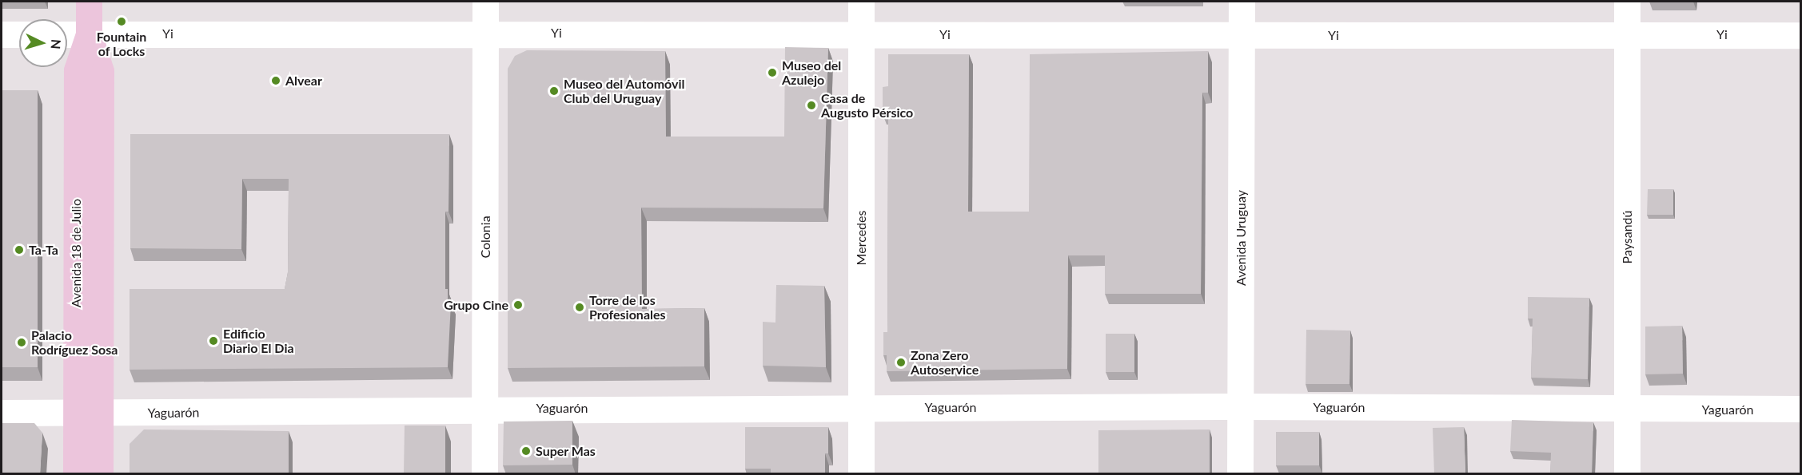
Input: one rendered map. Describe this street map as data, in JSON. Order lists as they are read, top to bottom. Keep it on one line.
{"streets":{"main road":["Avenida 18 de Julio"],"street":["Yi","Colonia","Paysandú","Mercedes","Avenida Uruguay","Yaguarón"]},"crossings":[["Yi","Colonia"],["Yi","Paysandú"],["Yi","Mercedes"],["Yi","Avenida Uruguay"],["Yi","Avenida 18 de Julio"],["Colonia","Yaguarón"],["Paysandú","Yaguarón"],["Mercedes","Yaguarón"],["Avenida Uruguay","Yaguarón"],["Avenida 18 de Julio","Yaguarón"]],"places":["Fountain of Locks","Museo del Azulejo","Alvear","Museo del Automóvil Club del Uruguay","Casa de Augusto Pérsico","Ta-Ta","Grupo Cine","Torre de los Profesionales","Edificio Diario El Dia","Palacio Rodríguez Sosa","Zona Zero Autoservice","Super Mas"],"north":"right"}
